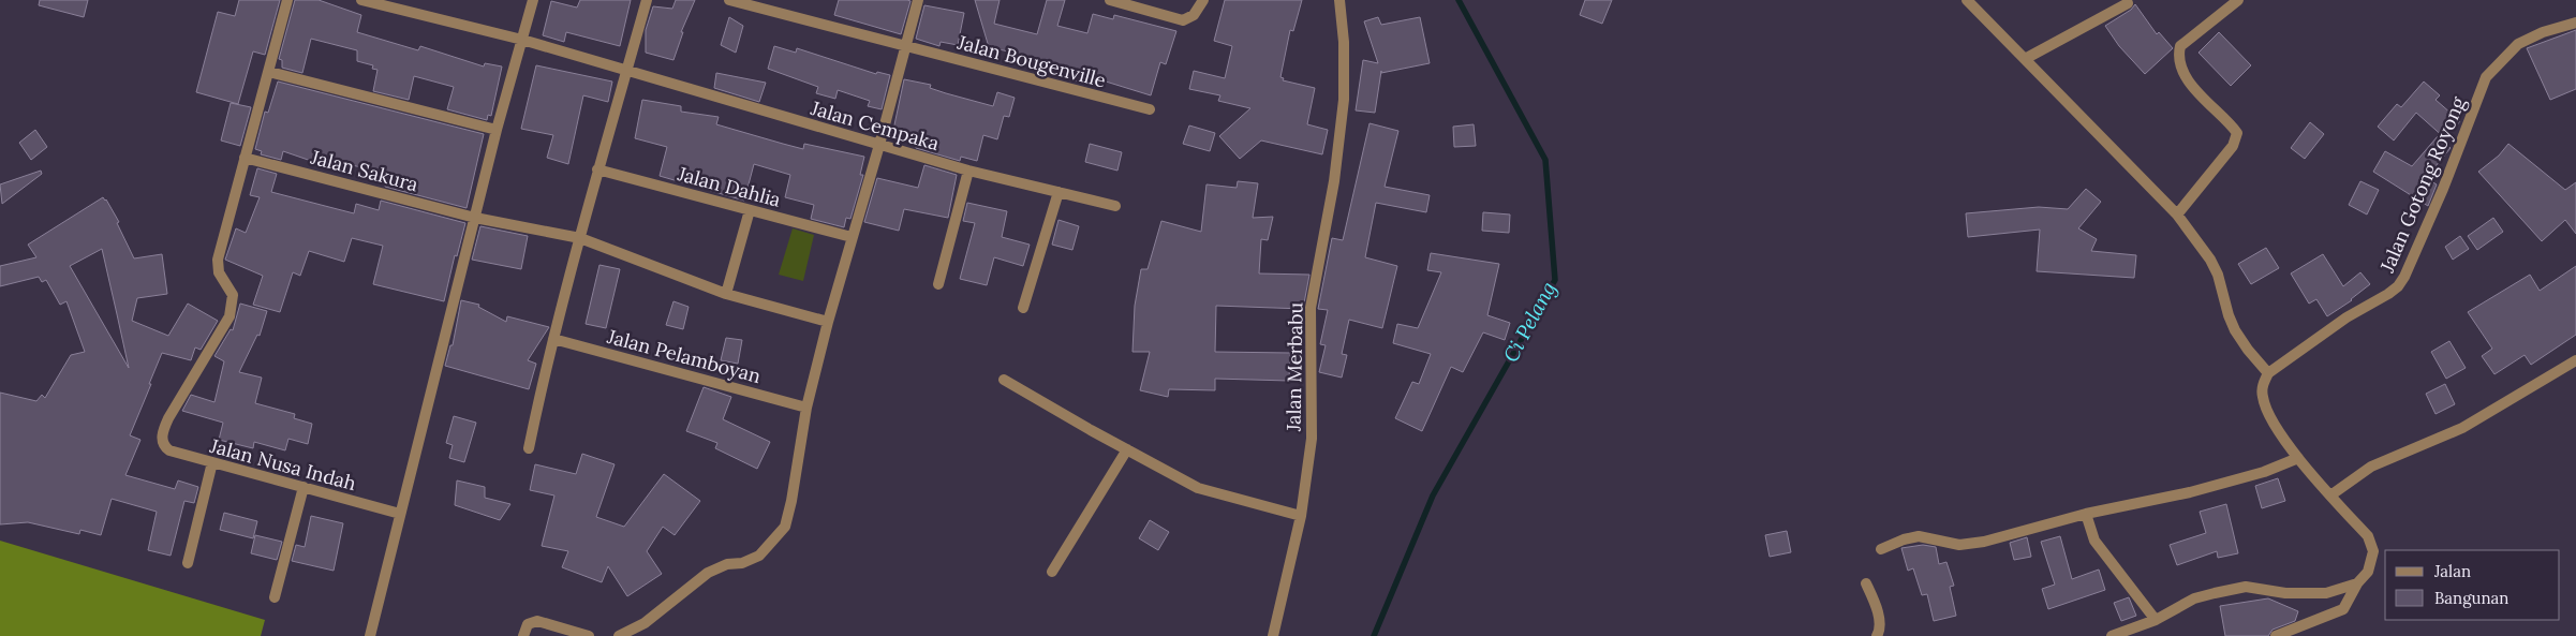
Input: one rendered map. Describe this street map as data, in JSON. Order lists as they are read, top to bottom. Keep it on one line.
{"streets":{"street":["Jalan Bougenville","Jalan Cempaka","Jalan Sakura","Jalan Gotong Royong","Jalan Dahlia","Jalan Pelamboyan","Jalan Merbabu","Jalan Nusa Indah"]},"crossings":[["Jalan Sakura","Jalan Nusa Indah"]],"water":["Ci Pelang"],"legend":["Jalan","Bangunan"]}
